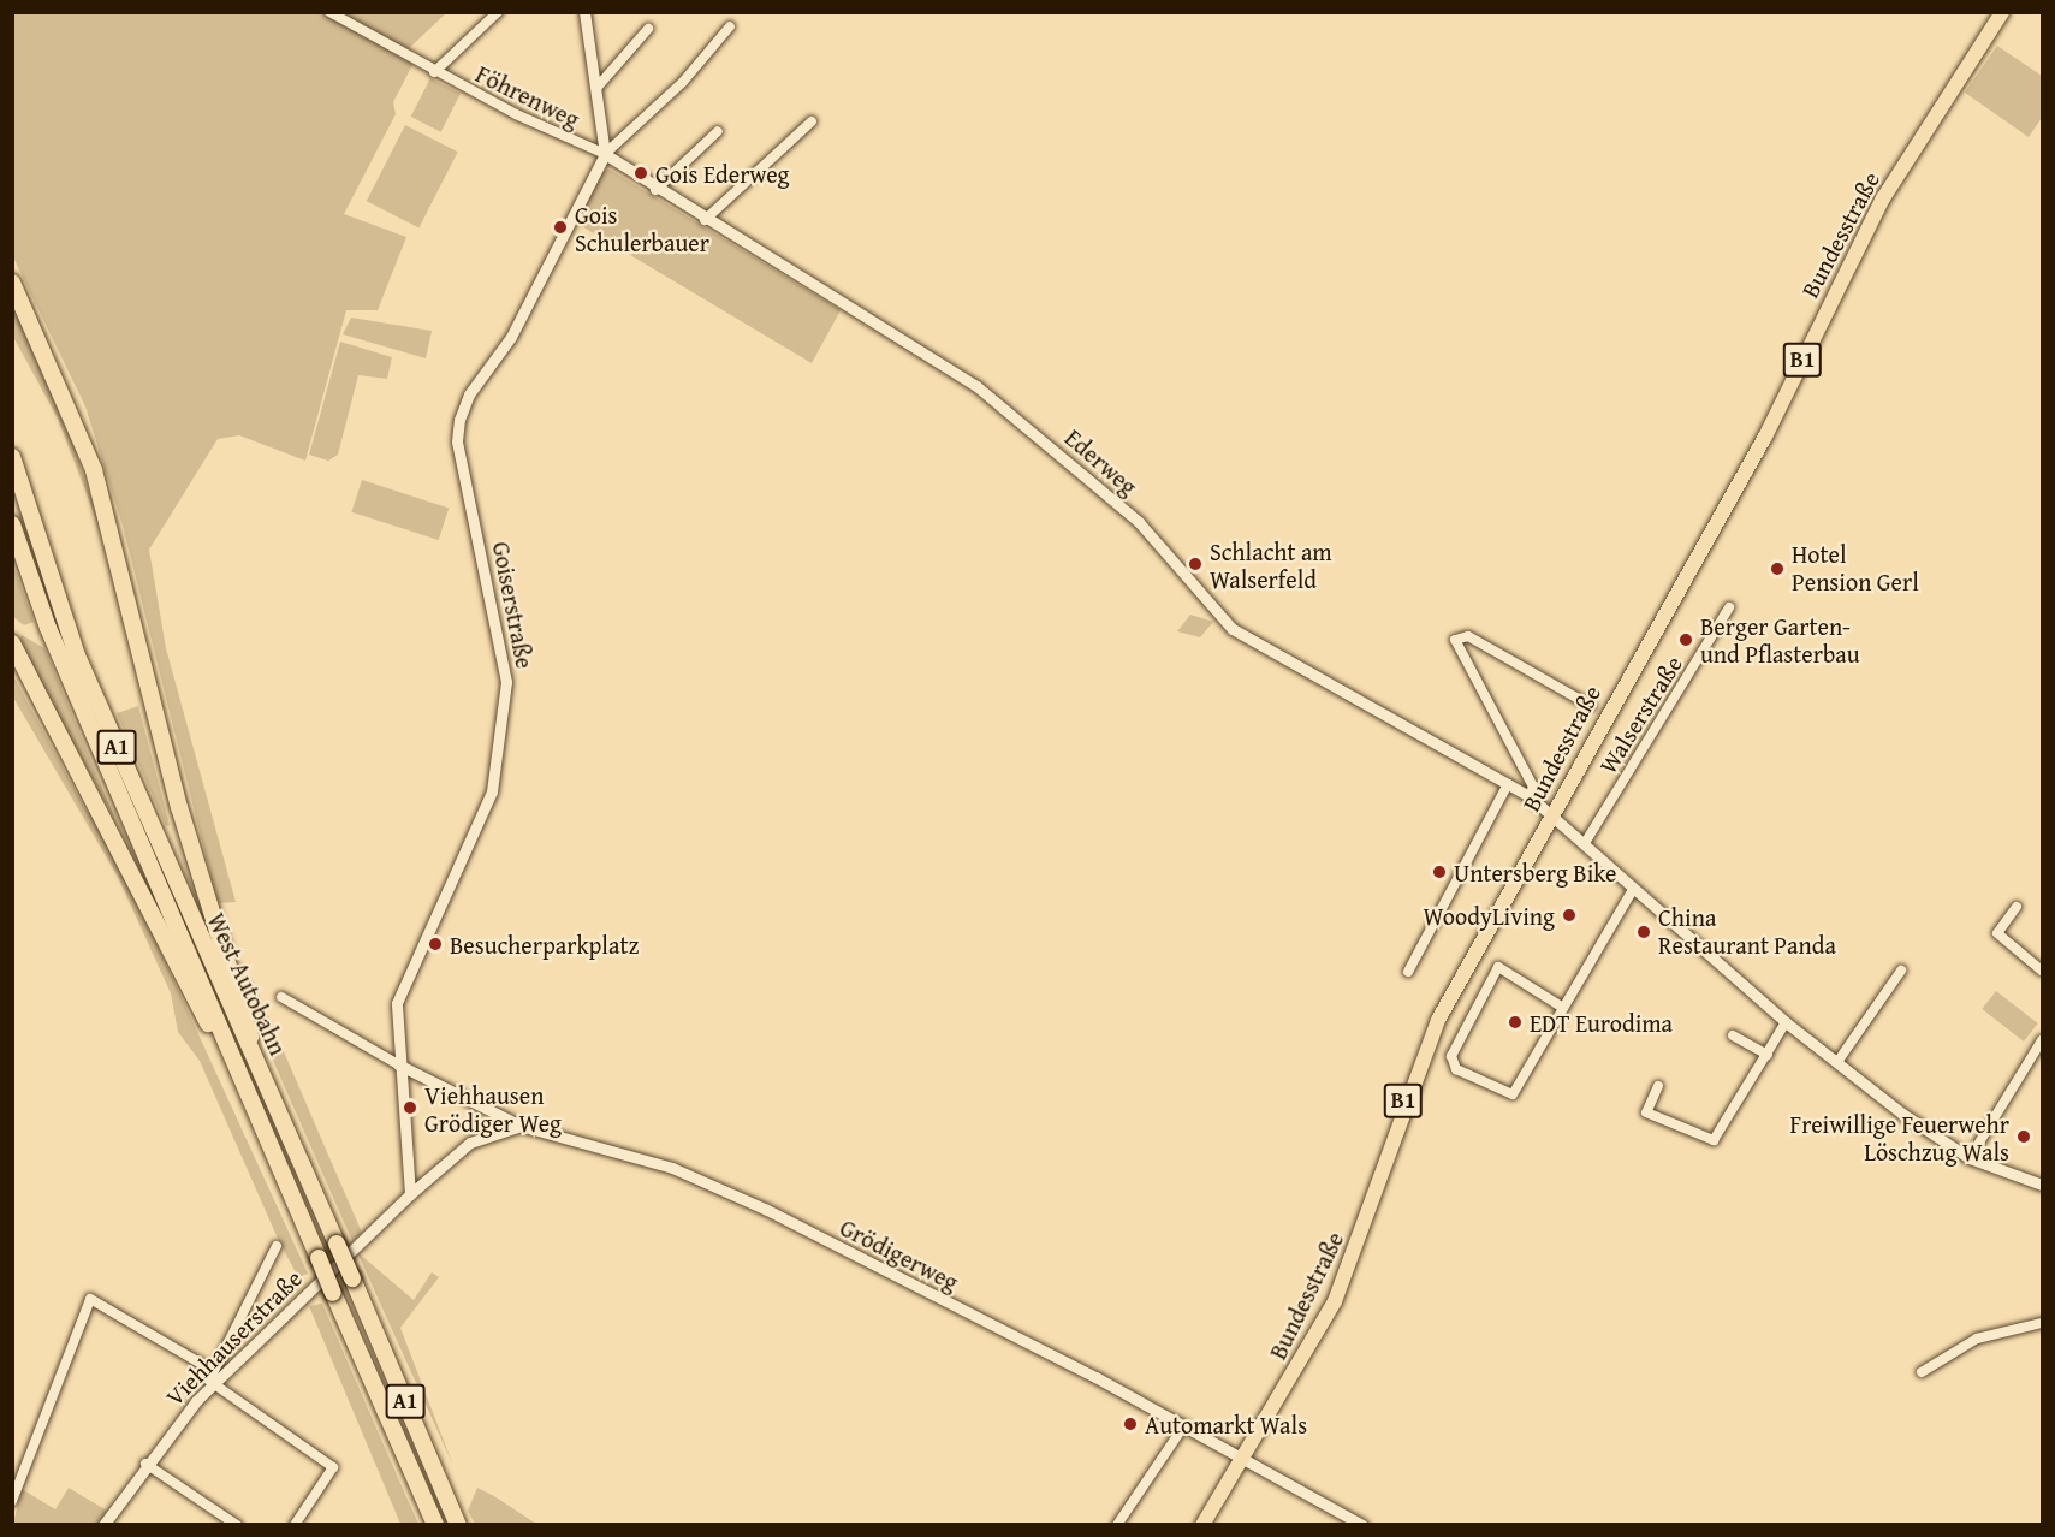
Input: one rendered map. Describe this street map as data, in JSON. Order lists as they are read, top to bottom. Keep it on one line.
{"streets":{"highway":["A1","West Autobahn"],"main road":["Bundesstraße","B1"],"street":["Föhrenweg","Ederweg","Goiserstraße","Walserstraße","Grödigerweg","Viehhauserstraße"]},"crossings":[["Föhrenweg","Ederweg"],["Föhrenweg","Goiserstraße"],["Bundesstraße","Ederweg"],["Bundesstraße","Grödigerweg"],["Ederweg","Goiserstraße"],["Goiserstraße","Grödigerweg"],["Goiserstraße","Viehhauserstraße"]],"places":["Gois Ederweg","Gois Schulerbauer","Schlacht am Walserfeld","Hotel Pension Gerl","Berger Garten- und Pflasterbau","Untersberg Bike","WoodyLiving","China Restaurant Panda","Besucherparkplatz","EDT Eurodima","Viehhausen Grödiger Weg","Freiwillige Feuerwehr Löschzug Wals","Automarkt Wals"]}
